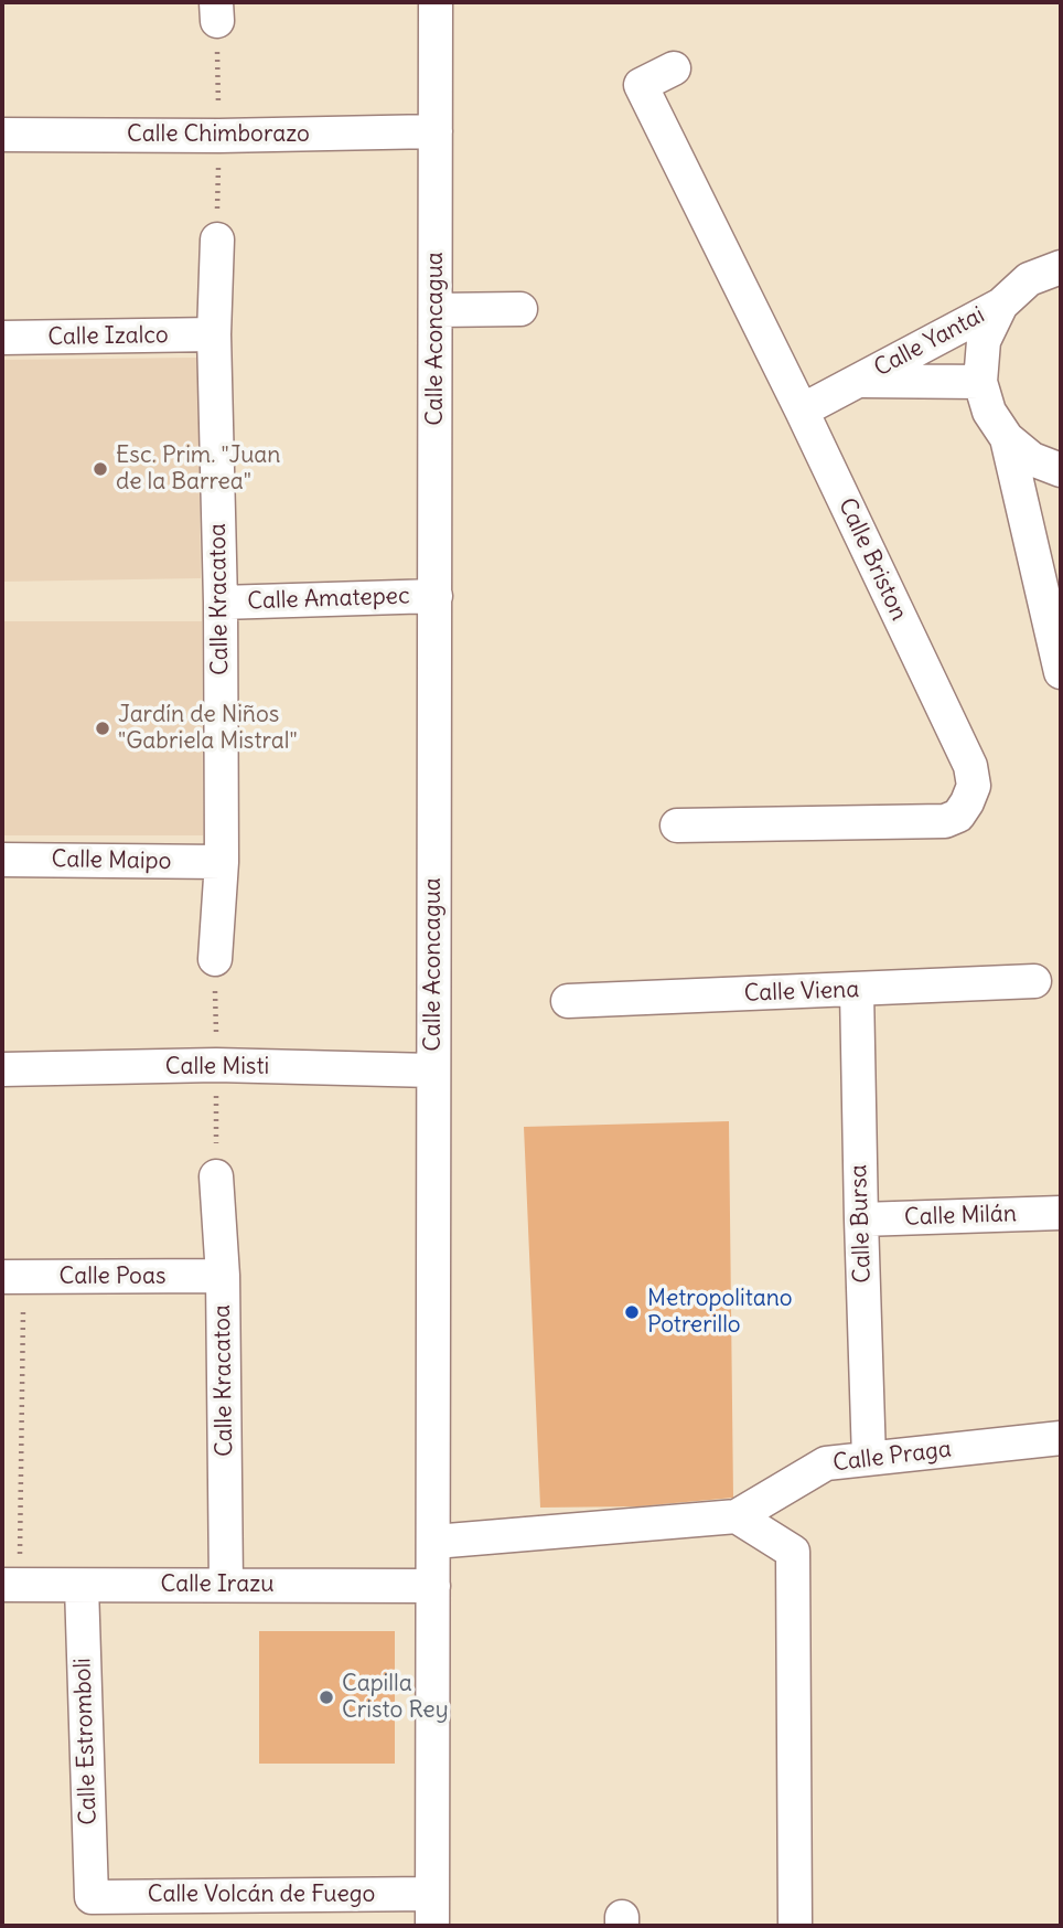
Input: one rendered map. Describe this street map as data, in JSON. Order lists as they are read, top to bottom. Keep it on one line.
{"streets":{"street":["Calle Chimborazo","Calle Izalco","Calle Aconcagua","Calle Yantai","Calle Briston","Calle Kracatoa","Calle Amatepec","Calle Maipo","Calle Viena","Calle Misti","Calle Milán","Calle Bursa","Calle Poas","Calle Praga","Calle Irazu","Calle Estromboli","Calle Volcán de Fuego"]},"crossings":[["Calle Chimborazo","Calle Aconcagua"],["Calle Izalco","Calle Kracatoa"],["Calle Aconcagua","Calle Amatepec"],["Calle Aconcagua","Calle Misti"],["Calle Aconcagua","Calle Irazu"],["Calle Aconcagua","Calle Volcán de Fuego"],["Calle Yantai","Calle Briston"],["Calle Kracatoa","Calle Amatepec"],["Calle Kracatoa","Calle Maipo"],["Calle Kracatoa","Calle Poas"],["Calle Kracatoa","Calle Irazu"],["Calle Viena","Calle Bursa"],["Calle Milán","Calle Bursa"],["Calle Bursa","Calle Praga"],["Calle Irazu","Calle Estromboli"],["Calle Estromboli","Calle Volcán de Fuego"]],"places":["Esc. Prim. \"Juan de la Barrea\"","Jardín de Niños \"Gabriela Mistral\"","Metropolitano Potrerillo","Capilla Cristo Rey"]}
